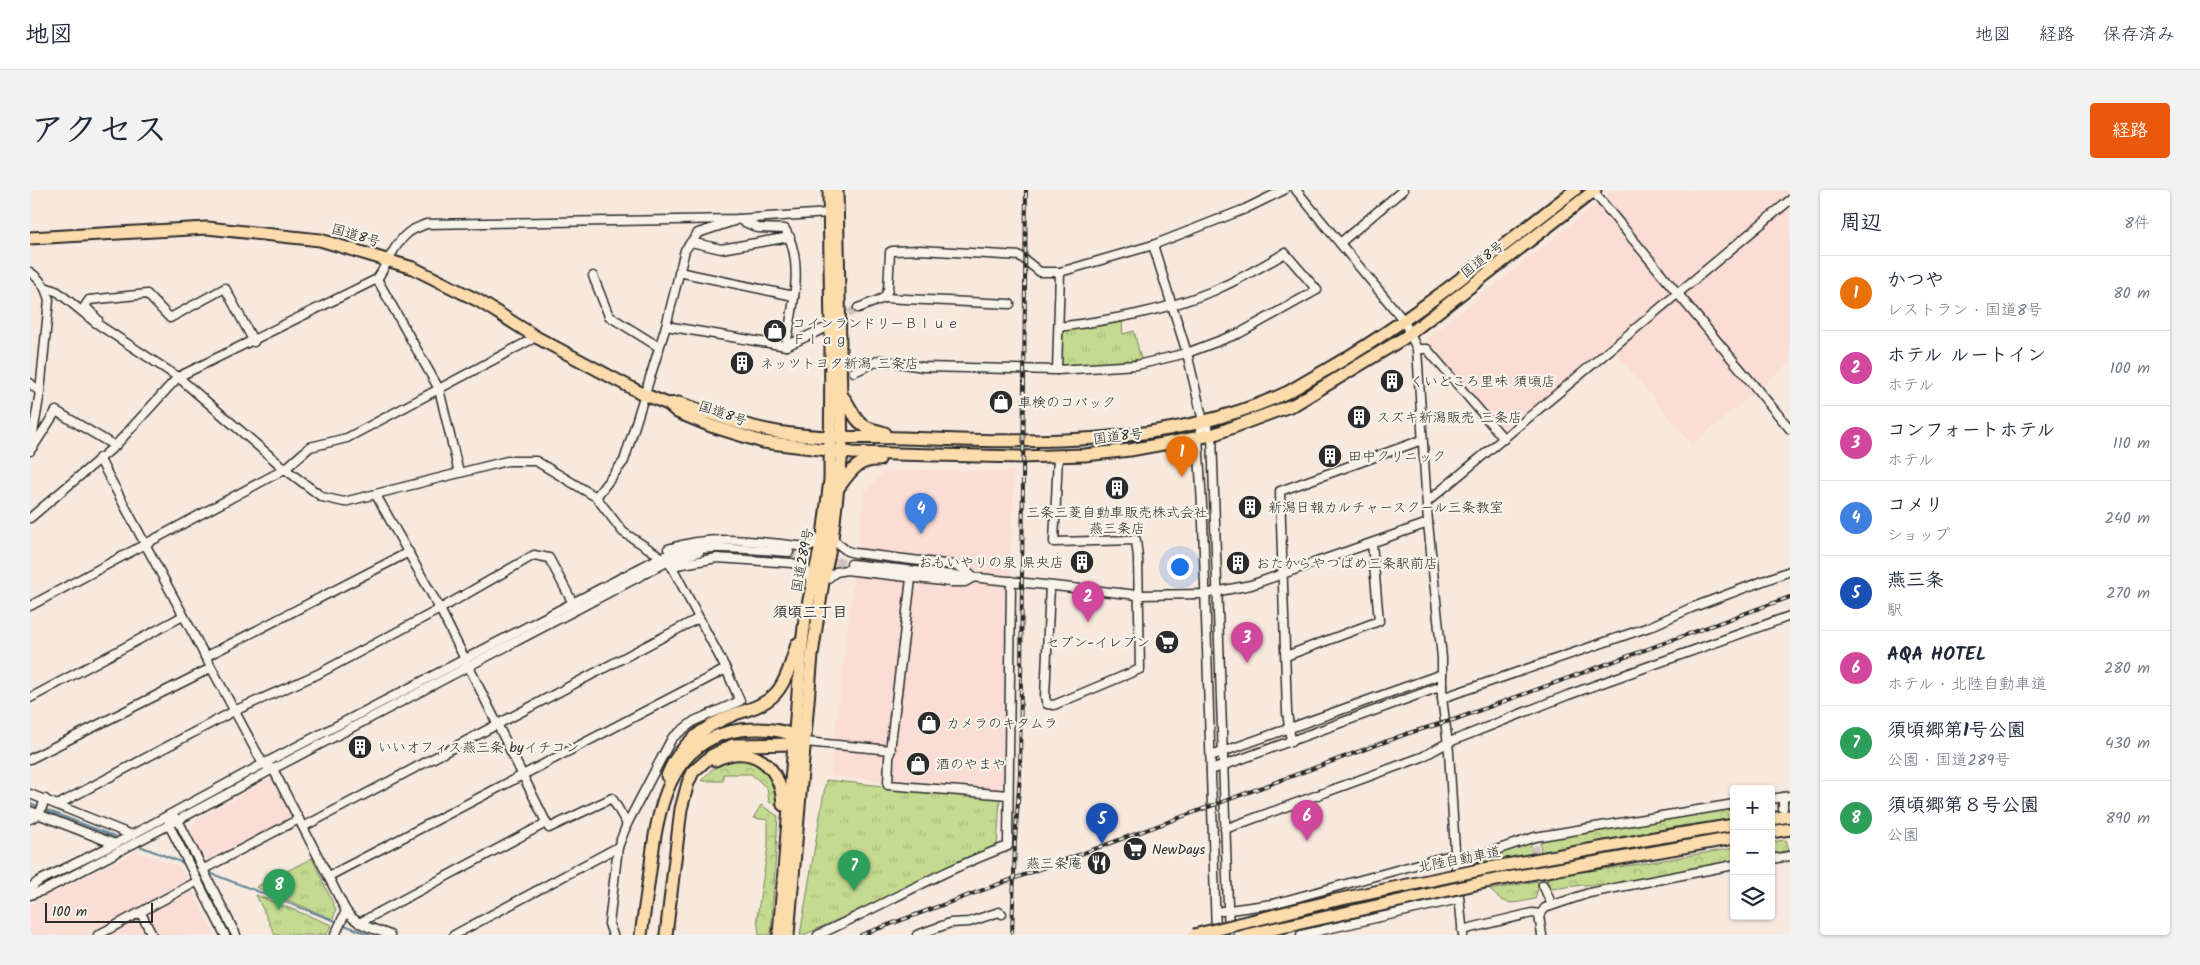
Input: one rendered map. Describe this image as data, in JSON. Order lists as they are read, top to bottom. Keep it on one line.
{"streets":{"highway":["国道8号","国道289号","北陸自動車道"]},"crossings":[["国道8号","国道289号"]],"districts":["須頃三丁目"],"places":{"shop":["コインランドリーＢｌｕｅ Ｆｌａｇ","車検のコバック","カメラのキタムラ","酒のやまや"],"building":["ネッツトヨタ新潟 三条店","くいどころ里味 須頃店","スズキ新潟販売 三条店","田中クリニック","三条三菱自動車販売株式会社 燕三条店","新潟日報カルチャースクール三条教室","おもいやりの泉 県央店","おたからやつばめ三条駅前店","いいオフィス燕三条 byイチコン"],"supermarket":["セブン-イレブン","NewDays"],"restaurant":["燕三条庵"]},"scale_bar":"100 m","page":{"header":"地図","nav":["地図","経路","保存済み"],"title":"アクセス","buttons":"経路","heading":["周辺","8件"],"list":[{"mark":"1","name":"かつや","note":"レストラン · 国道8号","value":"80 m"},{"mark":"2","name":"ホテル ルートイン","note":"ホテル","value":"100 m"},{"mark":"3","name":"コンフォートホテル","note":"ホテル","value":"110 m"},{"mark":"4","name":"コメリ","note":"ショップ","value":"240 m"},{"mark":"5","name":"燕三条","note":"駅","value":"270 m"},{"mark":"6","name":"AQA HOTEL","note":"ホテル · 北陸自動車道","value":"280 m"},{"mark":"7","name":"須頃郷第1号公園","note":"公園 · 国道289号","value":"430 m"},{"mark":"8","name":"須頃郷第８号公園","note":"公園","value":"890 m"}],"pins":["1","4","2","3","6","5","7","8"],"map_buttons":["+","−"],"scale":"100 m"}}
